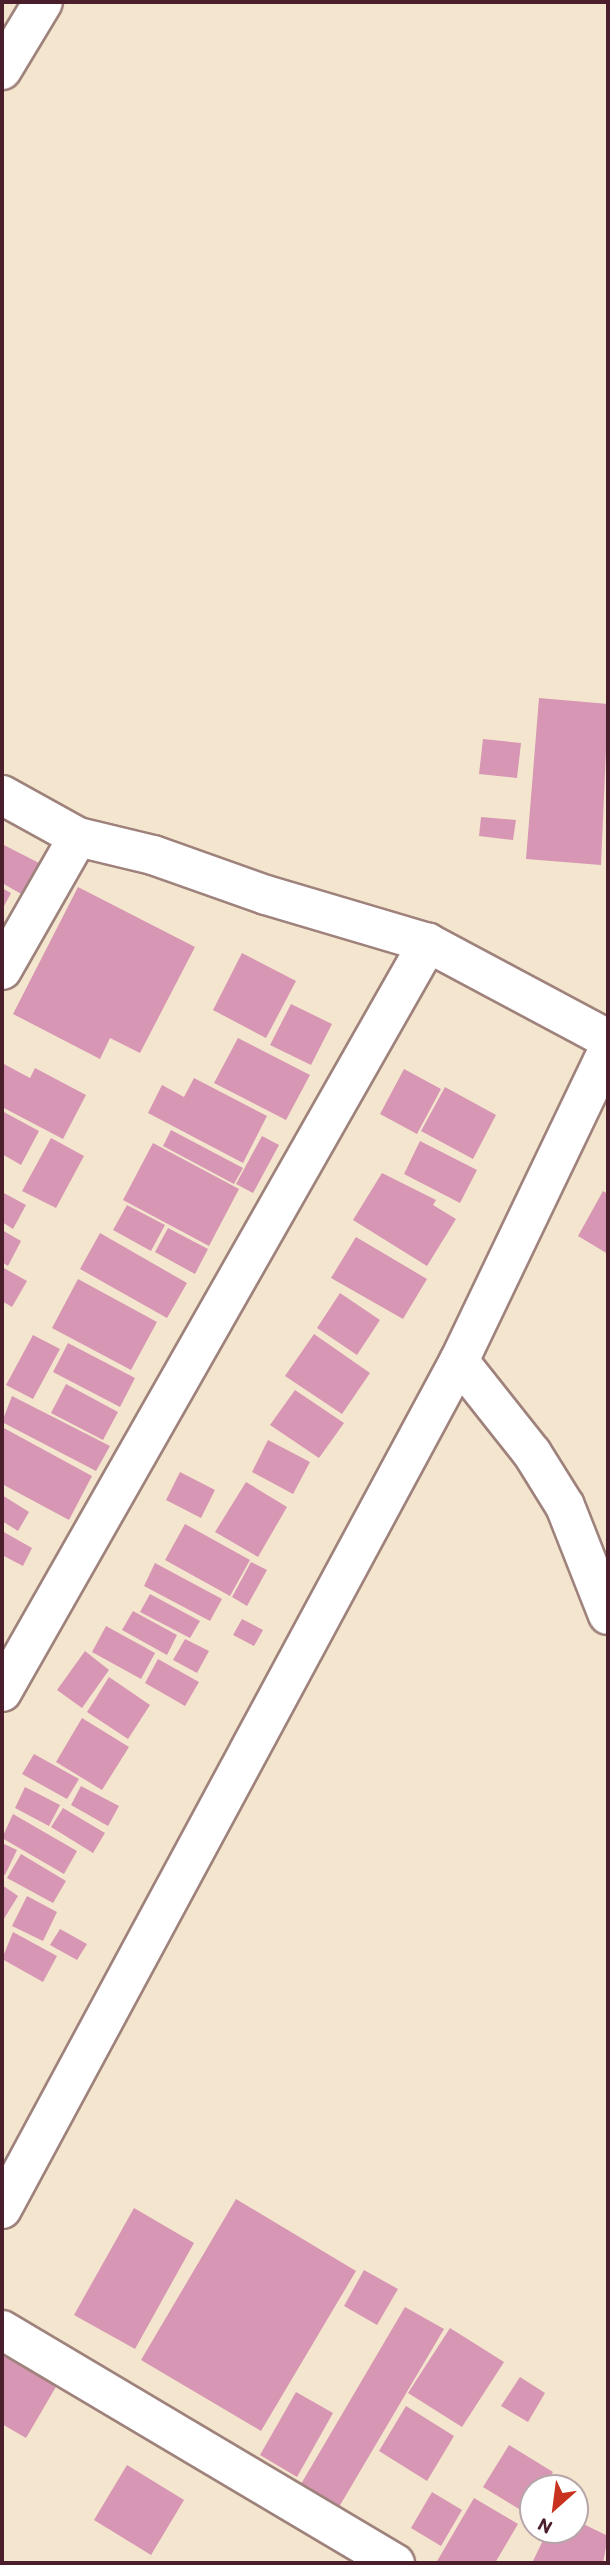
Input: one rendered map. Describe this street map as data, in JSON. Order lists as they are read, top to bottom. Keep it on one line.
{"north":"bottom left"}
